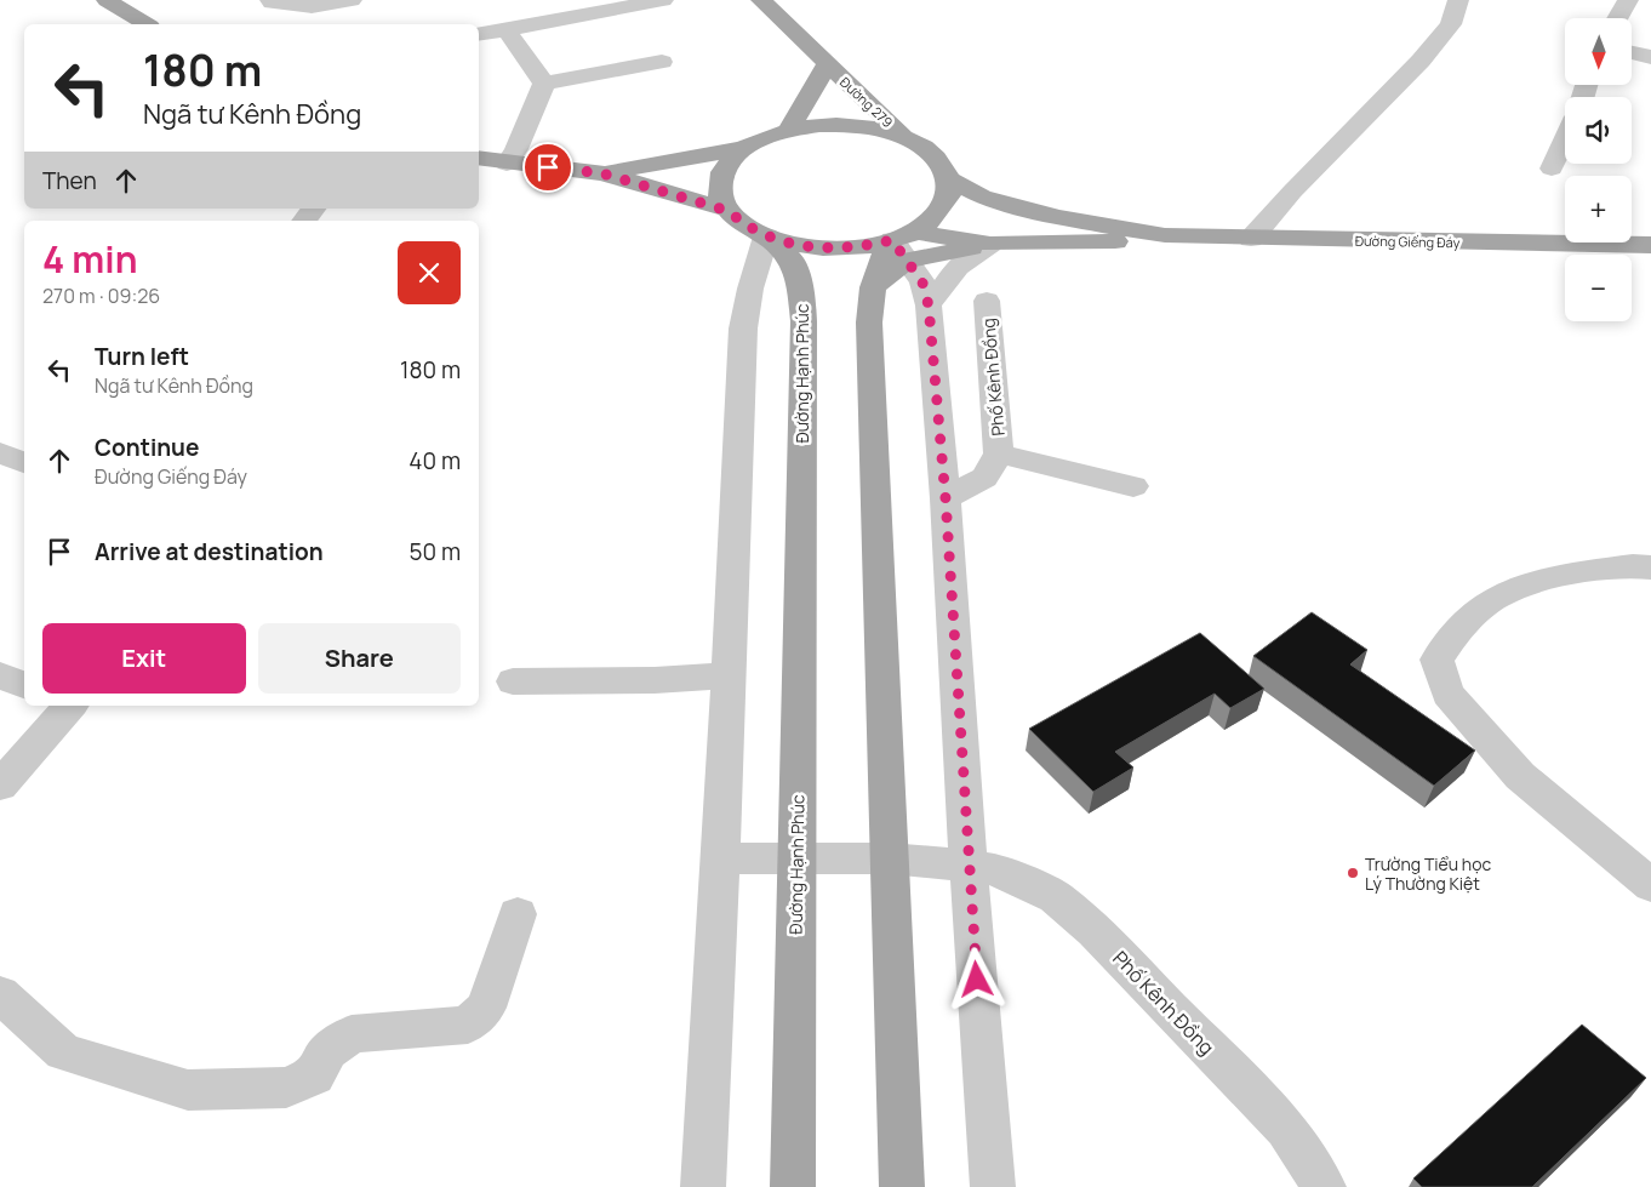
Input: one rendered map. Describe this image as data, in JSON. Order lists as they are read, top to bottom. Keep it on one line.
{"streets":{"main road":["Đường 279","Đường Giếng Đáy","Đường Hạnh Phúc"],"street":["Phố Kênh Đồng"]},"crossings":[["Đường 279","Đường Giếng Đáy"],["Đường 279","Đường Hạnh Phúc"],["Đường Giếng Đáy","Đường Hạnh Phúc"],["Đường Hạnh Phúc","Phố Kênh Đồng"]],"places":["Trường Tiểu học Lý Thường Kiệt"],"north":"bottom","page":{"map_buttons":["+","−"],"turn":["180 m","Ngã tư Kênh Đồng"],"then":"Then","heading":["4 min","270 m · 09:26"],"list":[{"name":"Turn left","note":"Ngã tư Kênh Đồng","value":"180 m"},{"name":"Continue","note":"Đường Giếng Đáy","value":"40 m"},{"name":"Arrive at destination","value":"50 m"}],"buttons":["Exit","Share"]}}
